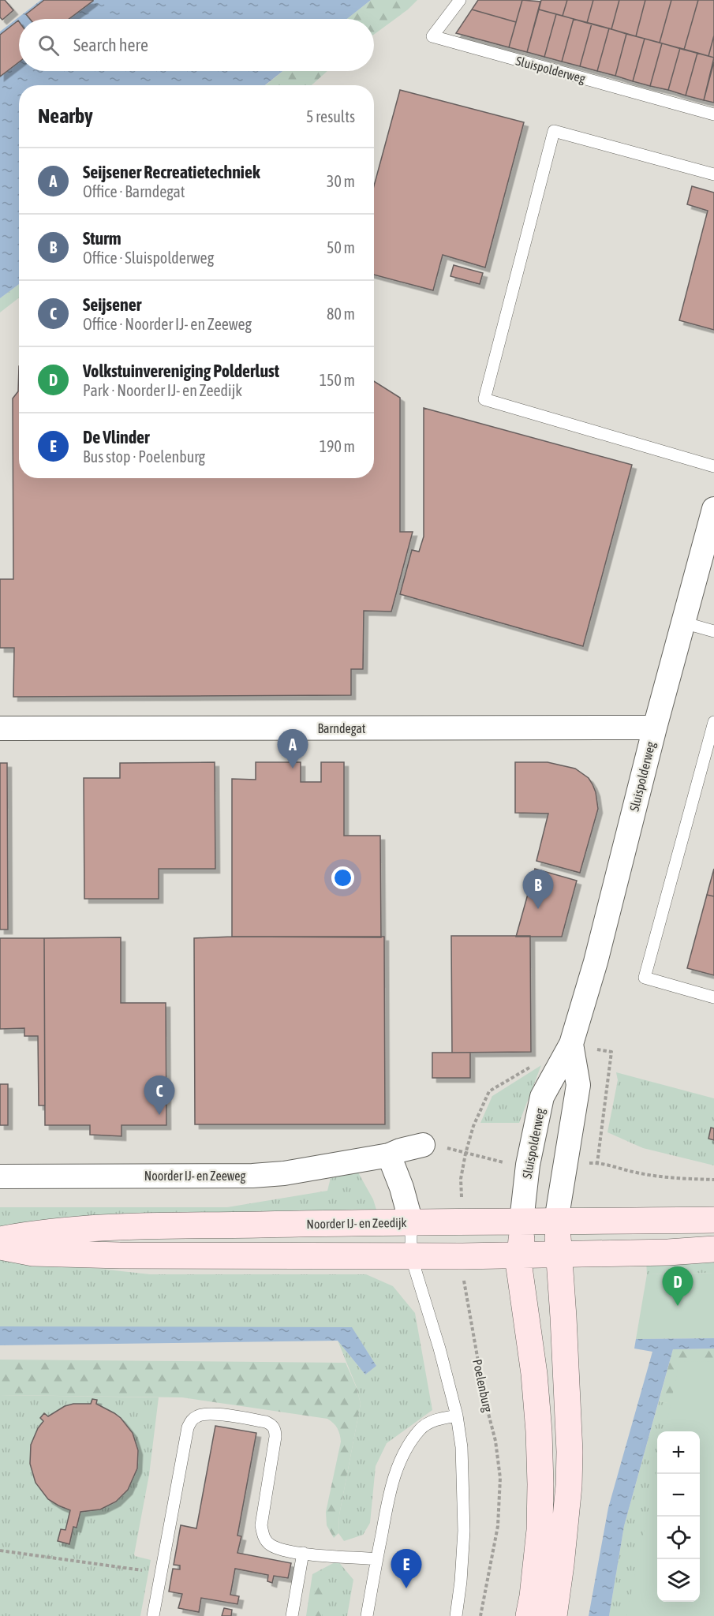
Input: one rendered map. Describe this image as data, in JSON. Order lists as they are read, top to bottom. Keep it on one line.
{"streets":{"street":["Sluispolderweg","Barndegat","Noorder IJ- en Zeeweg","Noorder IJ- en Zeedijk"],"path":["Poelenburg"]},"crossings":[["Sluispolderweg","Barndegat"],["Sluispolderweg","Noorder IJ- en Zeedijk"]],"page":{"search":"Search here","heading":["Nearby","5 results"],"list":[{"mark":"A","name":"Seijsener Recreatietechniek","note":"Office · Barndegat","value":"30 m"},{"mark":"B","name":"Sturm","note":"Office · Sluispolderweg","value":"50 m"},{"mark":"C","name":"Seijsener","note":"Office · Noorder IJ- en Zeeweg","value":"80 m"},{"mark":"D","name":"Volkstuinvereniging Polderlust","note":"Park · Noorder IJ- en Zeedijk","value":"150 m"},{"mark":"E","name":"De Vlinder","note":"Bus stop · Poelenburg","value":"190 m"}],"pins":["A","B","C","D","E"],"map_buttons":["+","−"]}}
